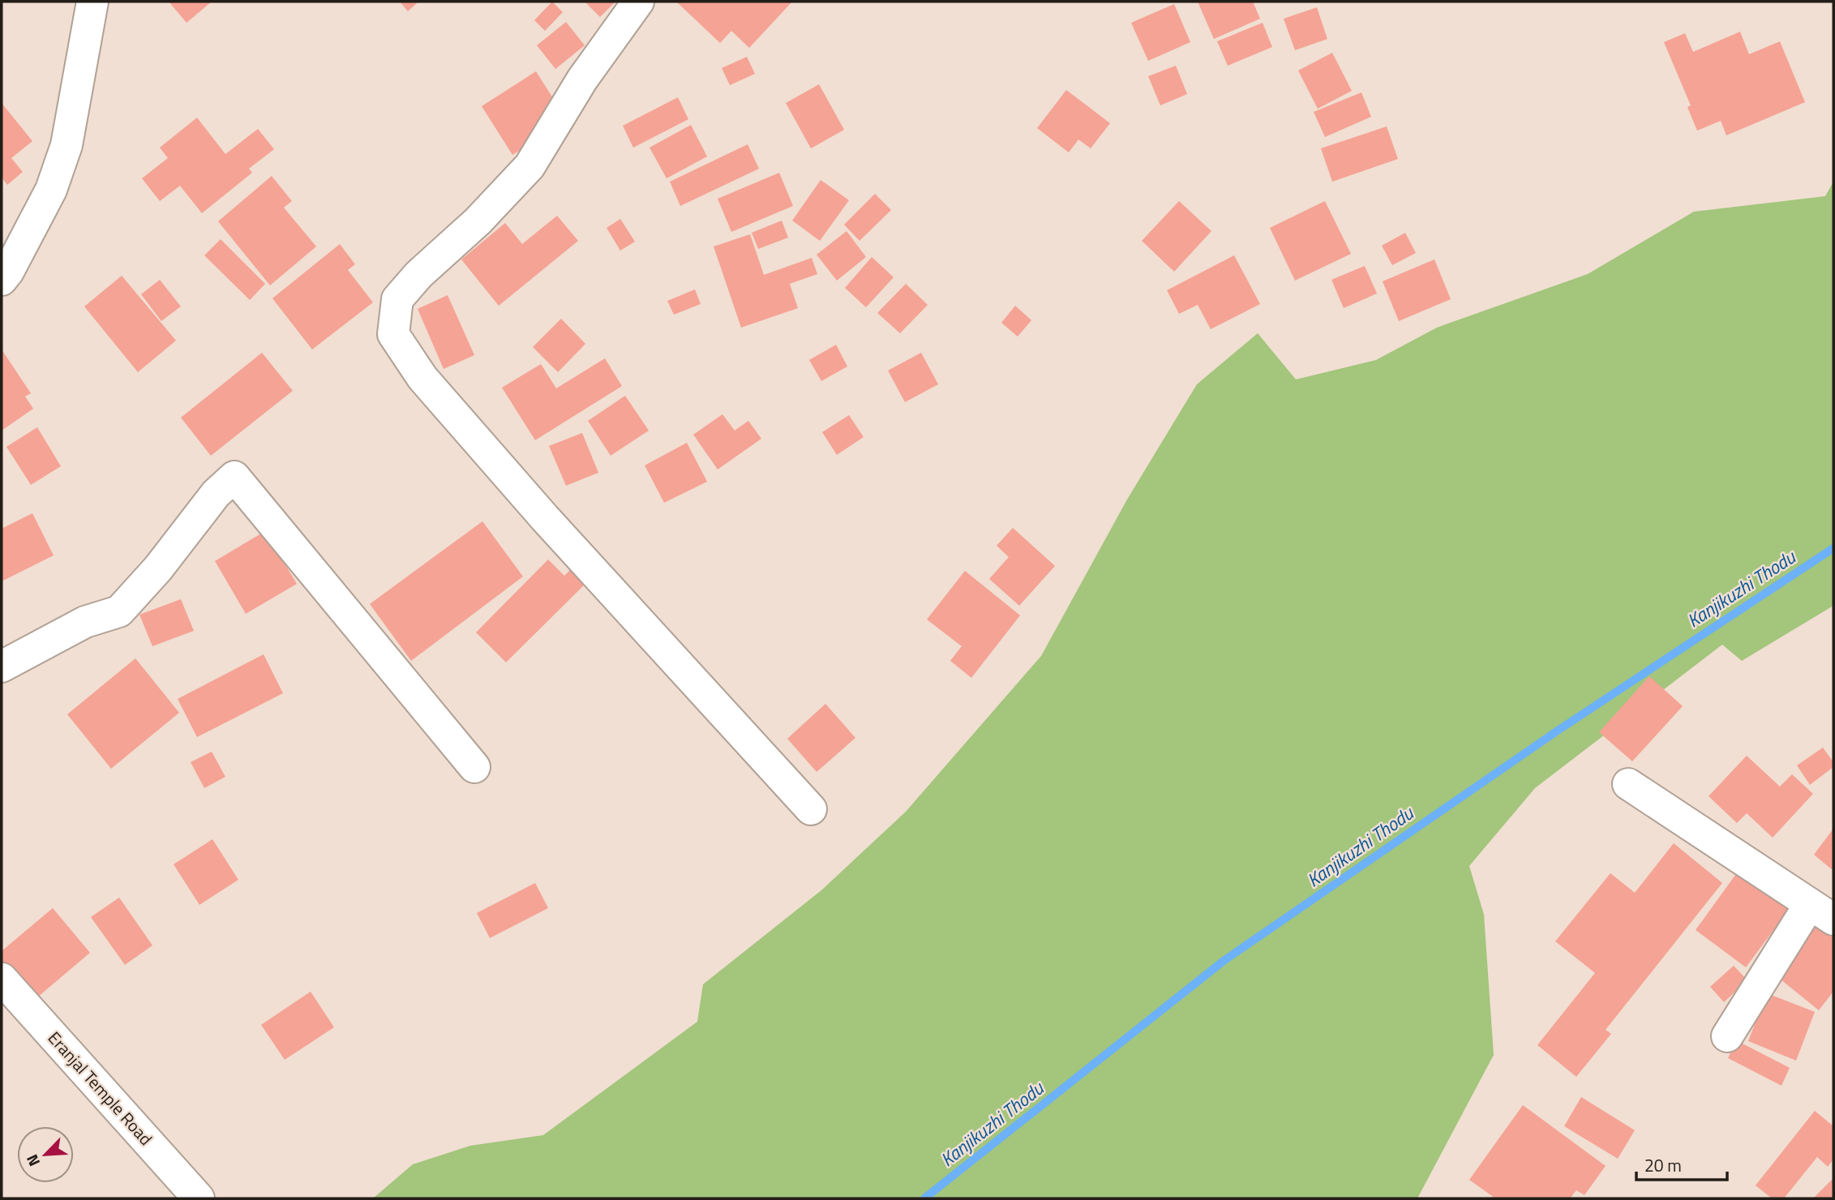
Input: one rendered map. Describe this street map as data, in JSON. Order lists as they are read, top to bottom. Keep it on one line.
{"streets":{"street":["Eranjal Temple Road"]},"water":["Kanjikuzhi Thodu"],"scale_bar":"20 m","north":"bottom left"}
